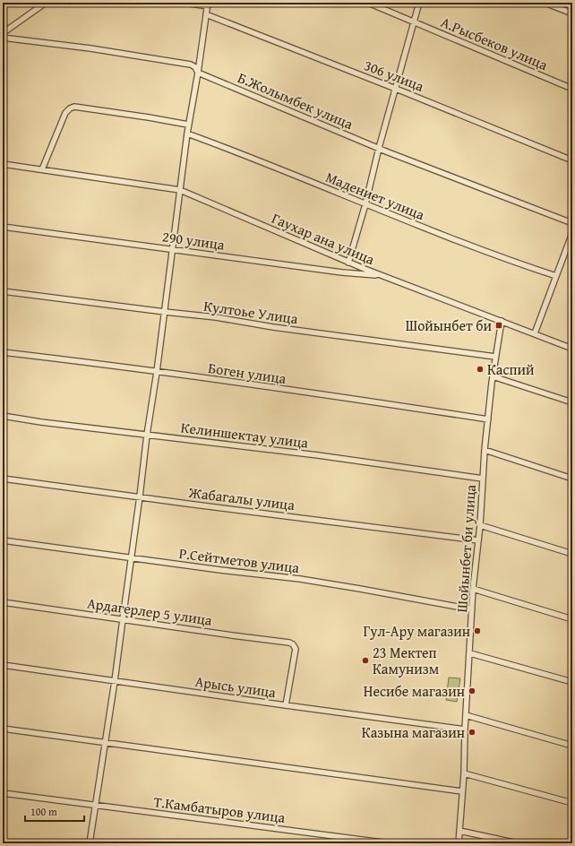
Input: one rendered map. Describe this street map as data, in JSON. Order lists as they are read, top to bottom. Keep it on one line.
{"streets":{"street":["А.Рысбеков улица","306 улица","Б.Жолымбек улица","Мадениет улица","Гаухар ана улица","290 улица","Култоье Улица","Боген улица","Келиншектау улица","Жабагалы улица","Шойынбет би улица","Р.Сейтметов улица","Ардагерлер 5 улица","Арысь улица","Т.Камбатыров улица"]},"crossings":[["Гаухар ана улица","290 улица"],["Гаухар ана улица","Шойынбет би улица"],["Култоье Улица","Шойынбет би улица"],["Боген улица","Шойынбет би улица"],["Келиншектау улица","Шойынбет би улица"],["Жабагалы улица","Шойынбет би улица"],["Шойынбет би улица","Р.Сейтметов улица"],["Шойынбет би улица","Арысь улица"],["Ардагерлер 5 улица","Арысь улица"]],"places":{"transit":["Шойынбет би"],"other":["Каспий","Гул-Ару магазин","23 Мектеп Камунизм","Несибе магазин","Казына магазин"]},"scale_bar":"100 m"}
